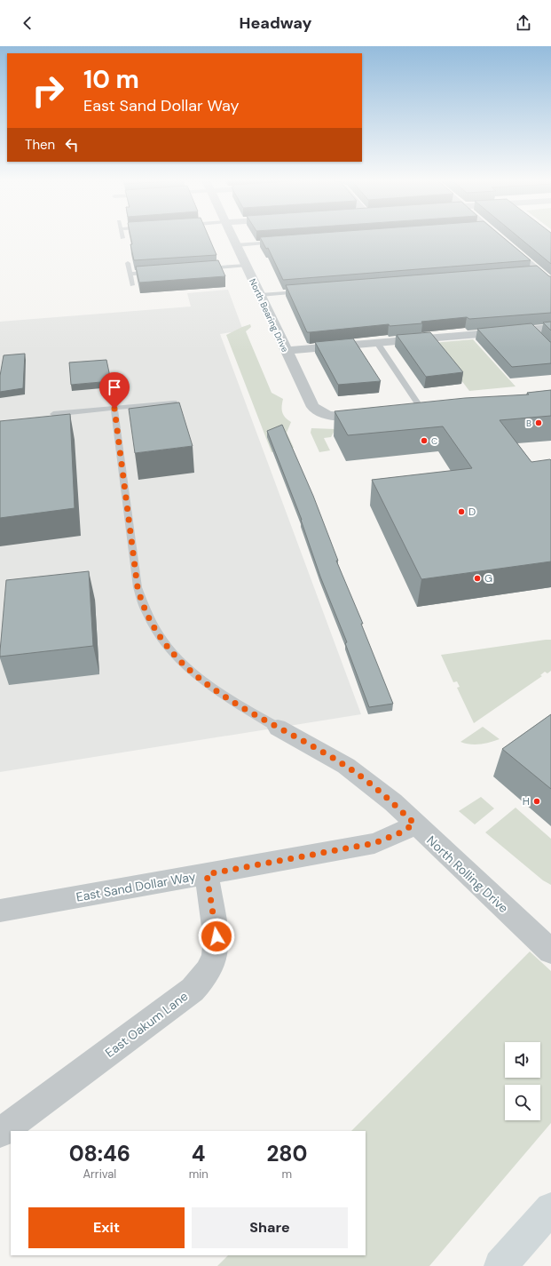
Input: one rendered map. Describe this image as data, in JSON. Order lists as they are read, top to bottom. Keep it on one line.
{"streets":{"street":["North Bearing Drive","North Rolling Drive","East Sand Dollar Way","East Oakum Lane"]},"crossings":[["North Rolling Drive","East Sand Dollar Way"],["East Sand Dollar Way","East Oakum Lane"]],"places":["B","C","D","G","H"],"page":{"header":"Headway","turn":["10 m","East Sand Dollar Way"],"then":"Then","eta":["08:46","Arrival","4","min","280","m"],"buttons":["Exit","Share"]}}
